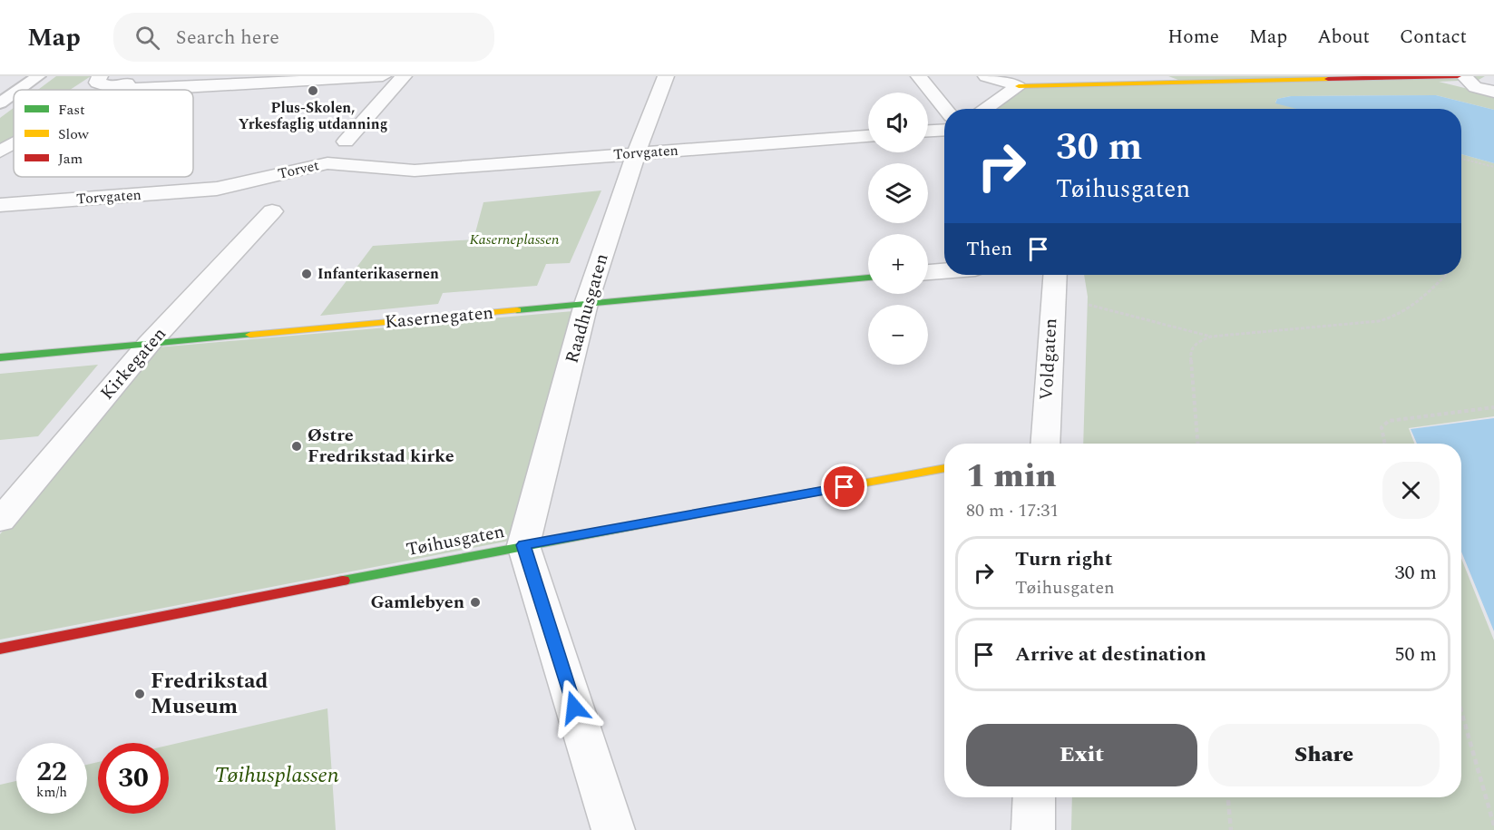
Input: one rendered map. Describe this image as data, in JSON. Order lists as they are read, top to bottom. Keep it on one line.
{"streets":{"street":["Torvgaten","Torvet","Raadhusgaten","Kasernegaten","Voldgaten","Kirkegaten","Tøihusgaten"]},"crossings":[["Torvgaten","Torvet"],["Torvgaten","Raadhusgaten"],["Raadhusgaten","Kasernegaten"],["Raadhusgaten","Tøihusgaten"],["Kasernegaten","Kirkegaten"]],"parks":["Kaserneplassen","Tøihusplassen"],"places":["Plus-Skolen, Yrkesfaglig utdanning","Infanterikasernen","Østre Fredrikstad kirke","Gamlebyen","Fredrikstad Museum"],"legend":["Fast","Slow","Jam"],"page":{"header":"Map","search":"Search here","nav":["Home","Map","About","Contact"],"map_buttons":["+","−"],"turn":["30 m","Tøihusgaten"],"then":"Then","heading":["1 min","80 m · 17:31"],"list":[{"name":"Turn right","note":"Tøihusgaten","value":"30 m"},{"name":"Arrive at destination","value":"50 m"}],"buttons":["Exit","Share"],"speed":"22 km/h","limit":"30"}}
